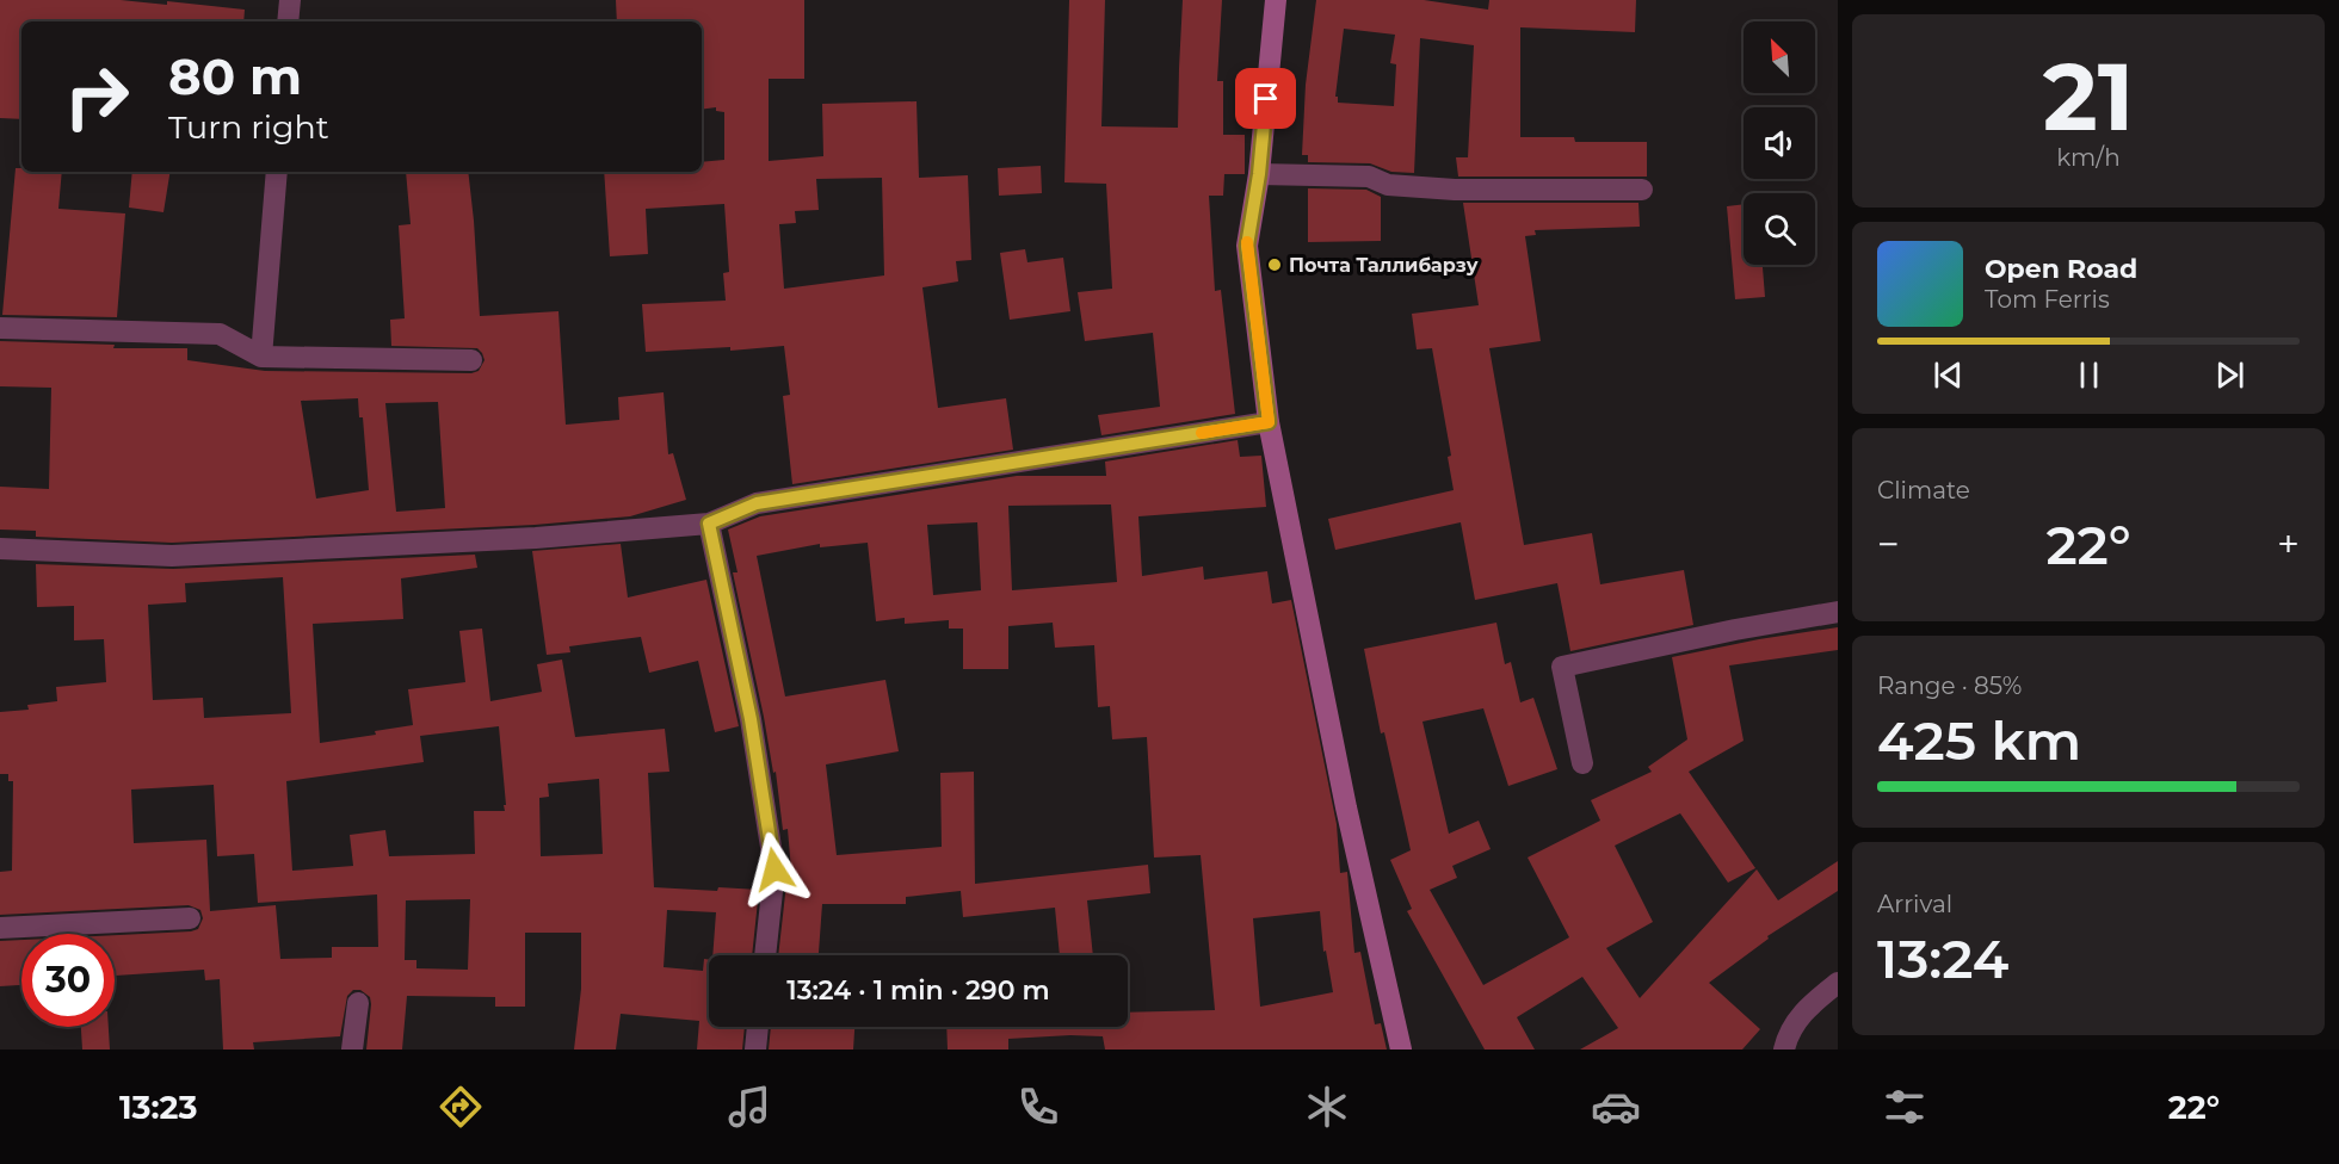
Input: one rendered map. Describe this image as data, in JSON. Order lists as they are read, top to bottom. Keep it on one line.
{"places":["Почта Таллибарзу"],"north":"top left","page":{"tile":[["21","km/h"],"Climate",["Range · 85%","425 km"],["Arrival","13:24"]],"turn":["80 m","Turn right"],"song":["Open Road","Tom Ferris"],"heat":["−","22°","+"],"limit":"30","trip":"13:24 · 1 min · 290 m","tabs":["13:23","22°"]}}
